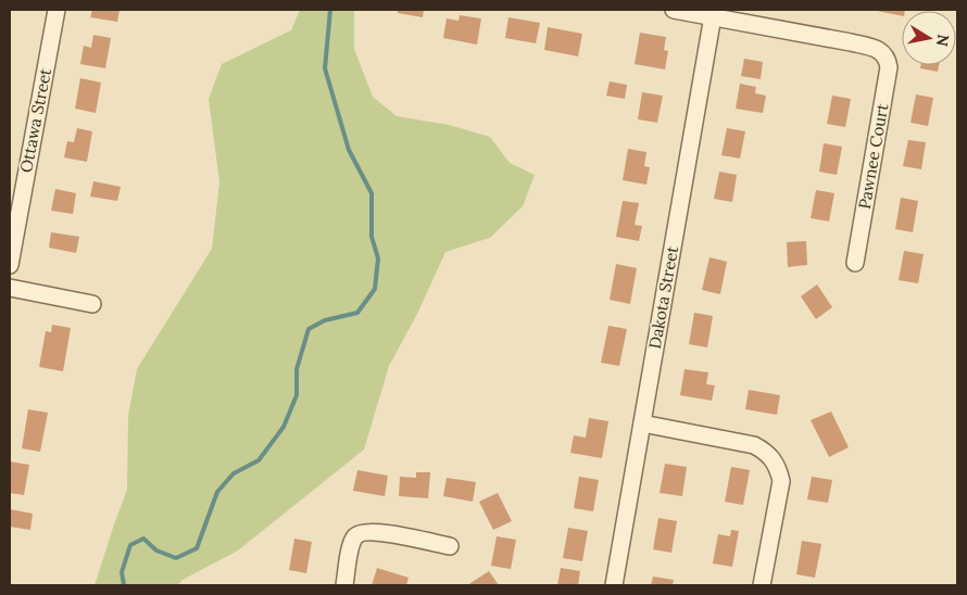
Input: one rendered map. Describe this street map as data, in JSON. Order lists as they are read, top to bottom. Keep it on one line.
{"streets":{"street":["Ottawa Street","Pawnee Court","Dakota Street"]},"crossings":[["Pawnee Court","Dakota Street"]],"north":"right"}
